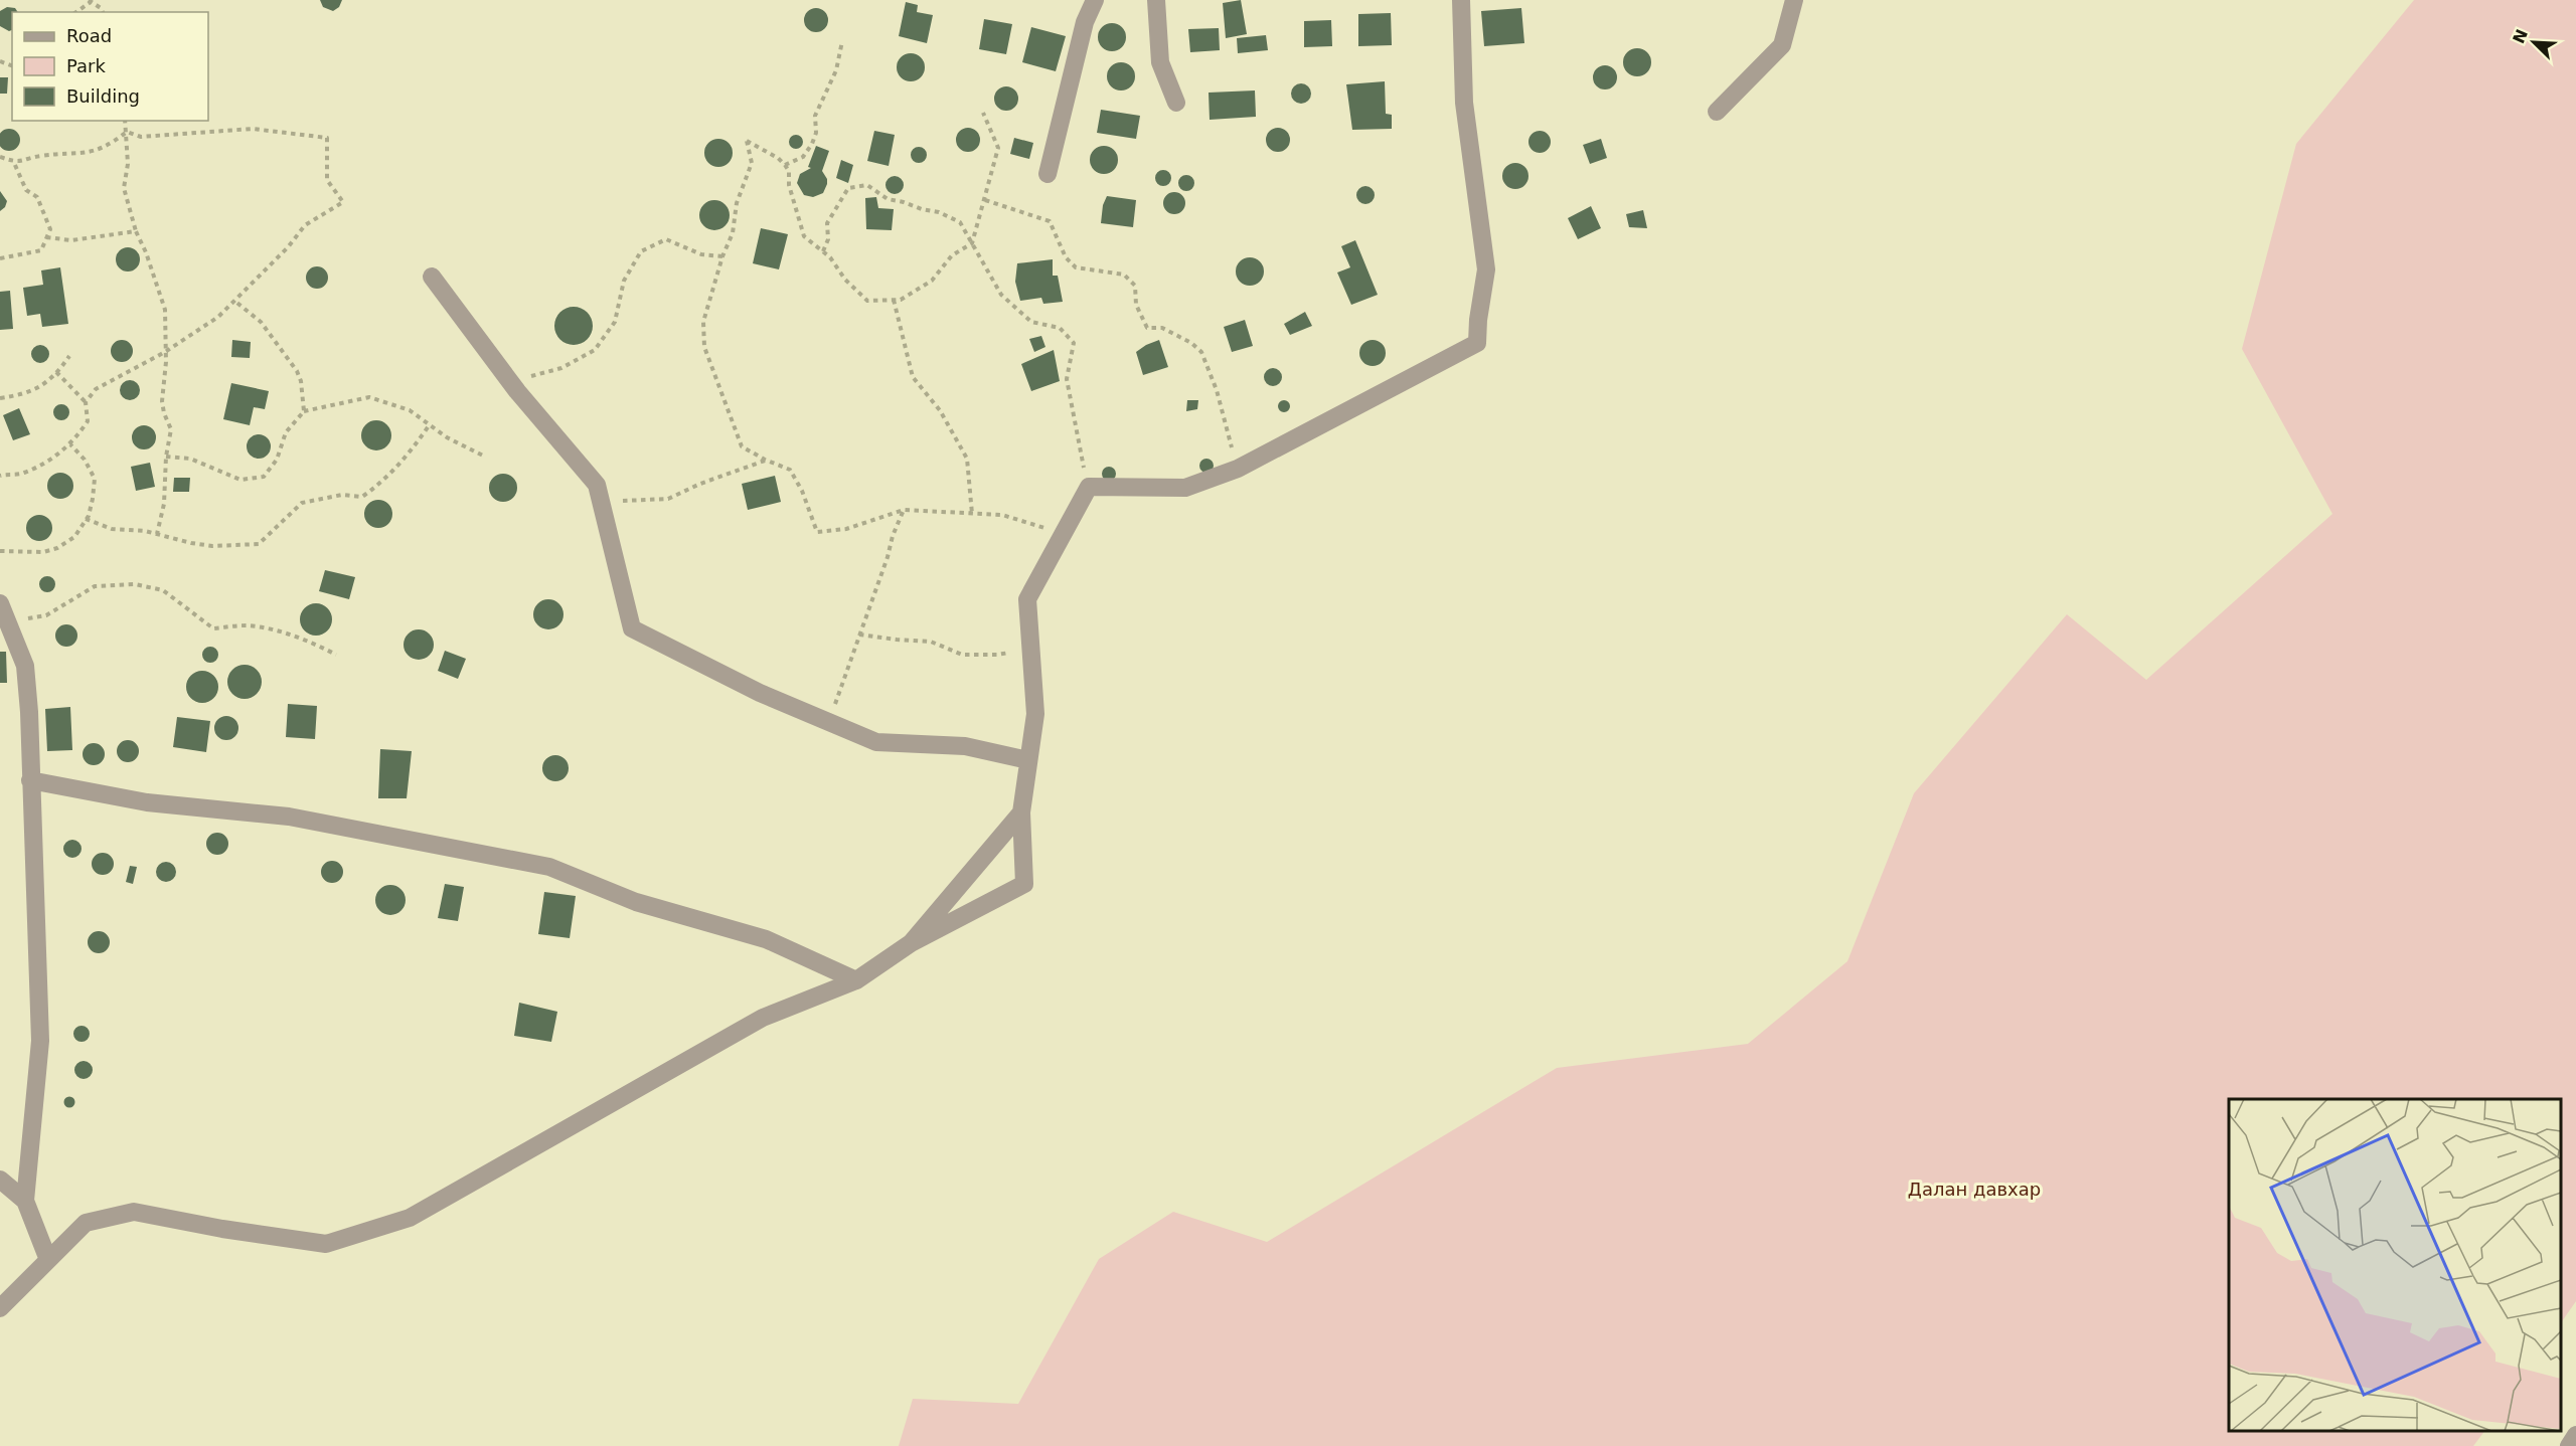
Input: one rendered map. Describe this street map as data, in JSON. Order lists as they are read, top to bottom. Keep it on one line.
{"parks":["Далан давхар"],"legend":["Road","Park","Building"],"north":"top left"}
